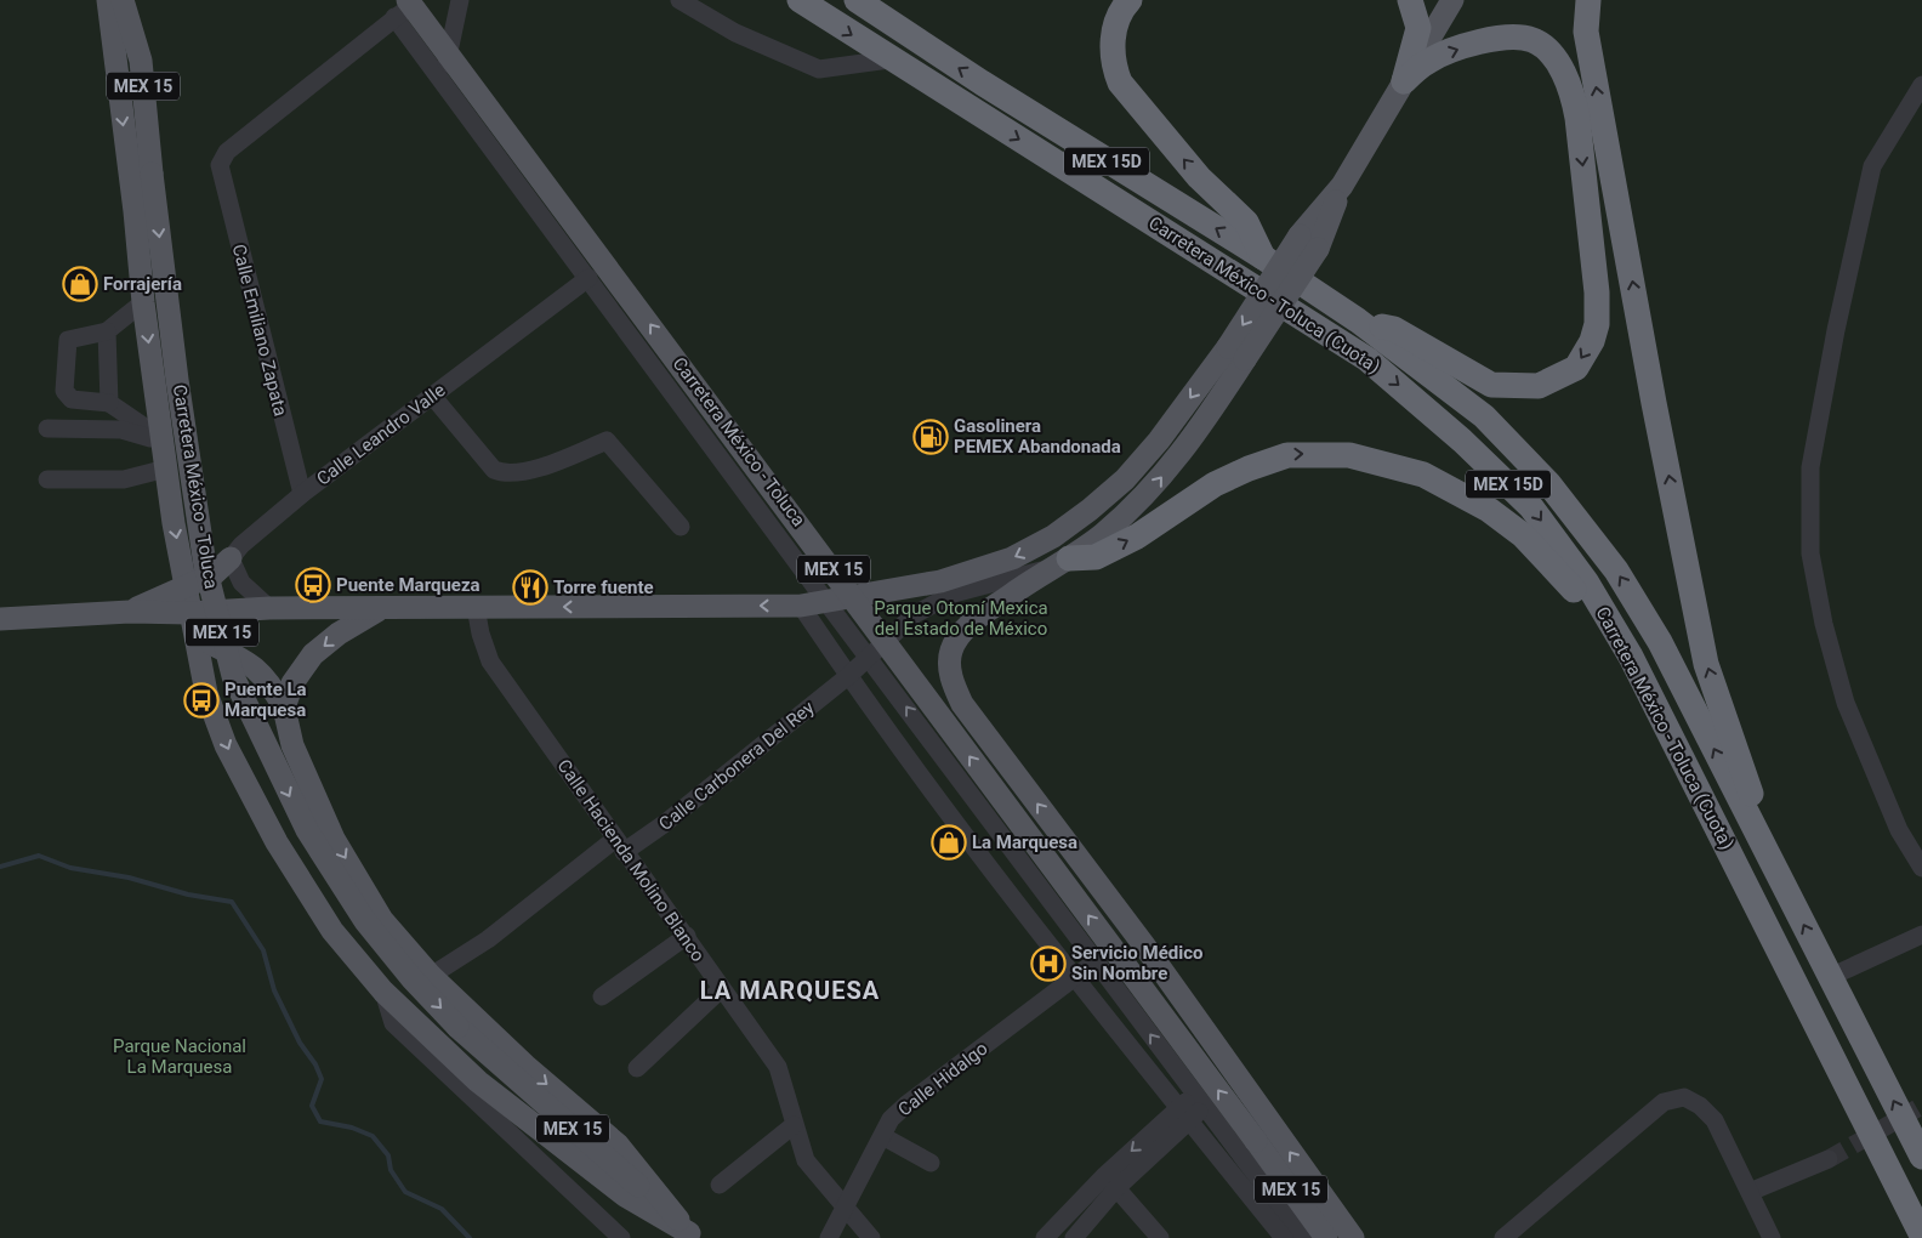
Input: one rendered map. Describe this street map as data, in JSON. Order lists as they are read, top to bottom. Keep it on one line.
{"streets":{"highway":["MEX 15D","Carretera México - Toluca (Cuota)"],"main road":["MEX 15","Carretera México - Toluca"],"street":["Calle Emiliano Zapata","Calle Leandro Valle","Calle Carbonera Del Rey","Calle Hacienda Molino Blanco","Calle Hidalgo"]},"crossings":[["Calle Emiliano Zapata","Calle Leandro Valle"],["Calle Emiliano Zapata","Carretera México - Toluca"],["Calle Carbonera Del Rey","Calle Hacienda Molino Blanco"],["Calle Hacienda Molino Blanco","Calle Hidalgo"]],"districts":["LA MARQUESA"],"parks":["Parque Otomí Mexica del Estado de México","Parque Nacional La Marquesa"],"places":{"shop":["Forrajería","La Marquesa"],"fuel station":["Gasolinera PEMEX Abandonada"],"bus stop":["Puente Marqueza","Puente La Marquesa"],"restaurant":["Torre fuente"],"hospital":["Servicio Médico Sin Nombre"]}}
